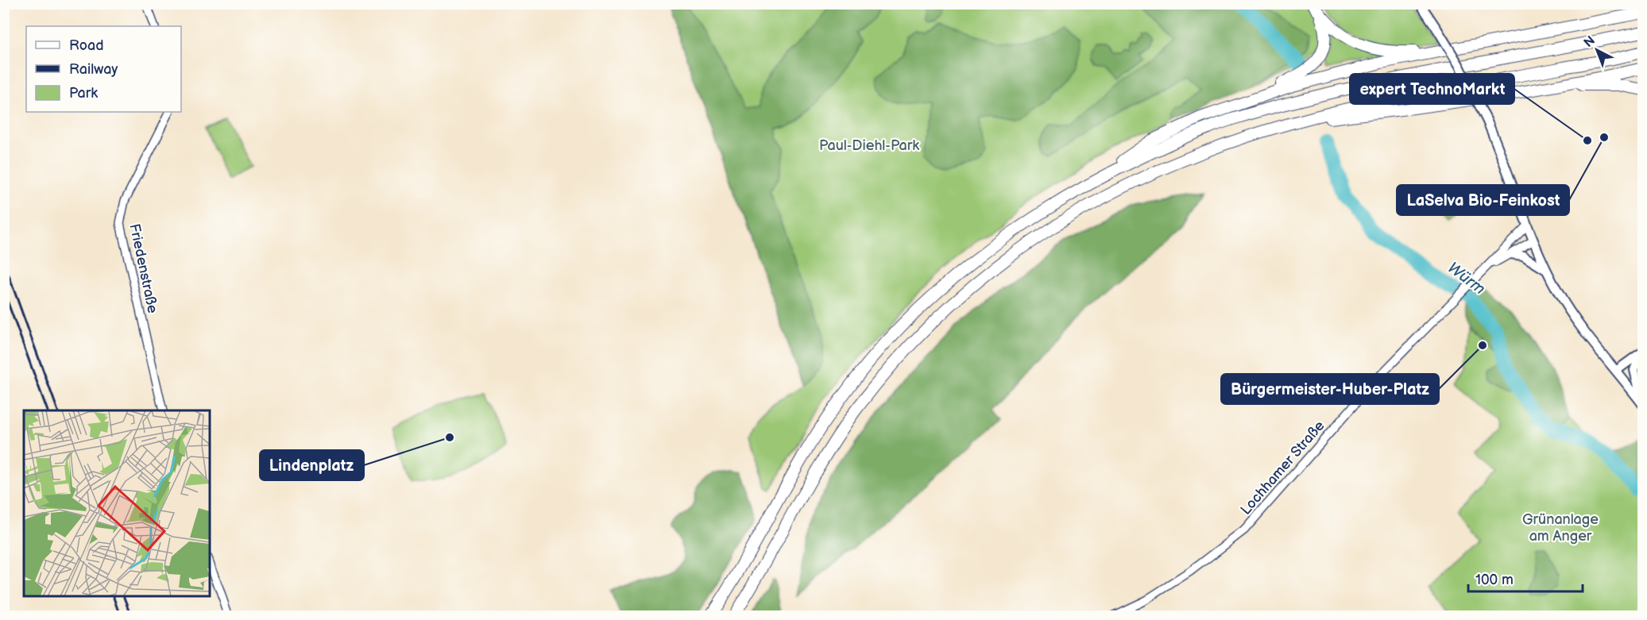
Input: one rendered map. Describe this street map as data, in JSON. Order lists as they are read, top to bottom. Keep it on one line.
{"streets":{"street":["Friedenstraße","Lochhamer Straße"]},"water":["Würm"],"parks":["Paul-Diehl-Park","Grünanlage am Anger"],"places":["LaSelva Bio-Feinkost","expert TechnoMarkt","Bürgermeister-Huber-Platz","Lindenplatz"],"legend":["Road","Railway","Park"],"scale_bar":"100 m","north":"top left"}
